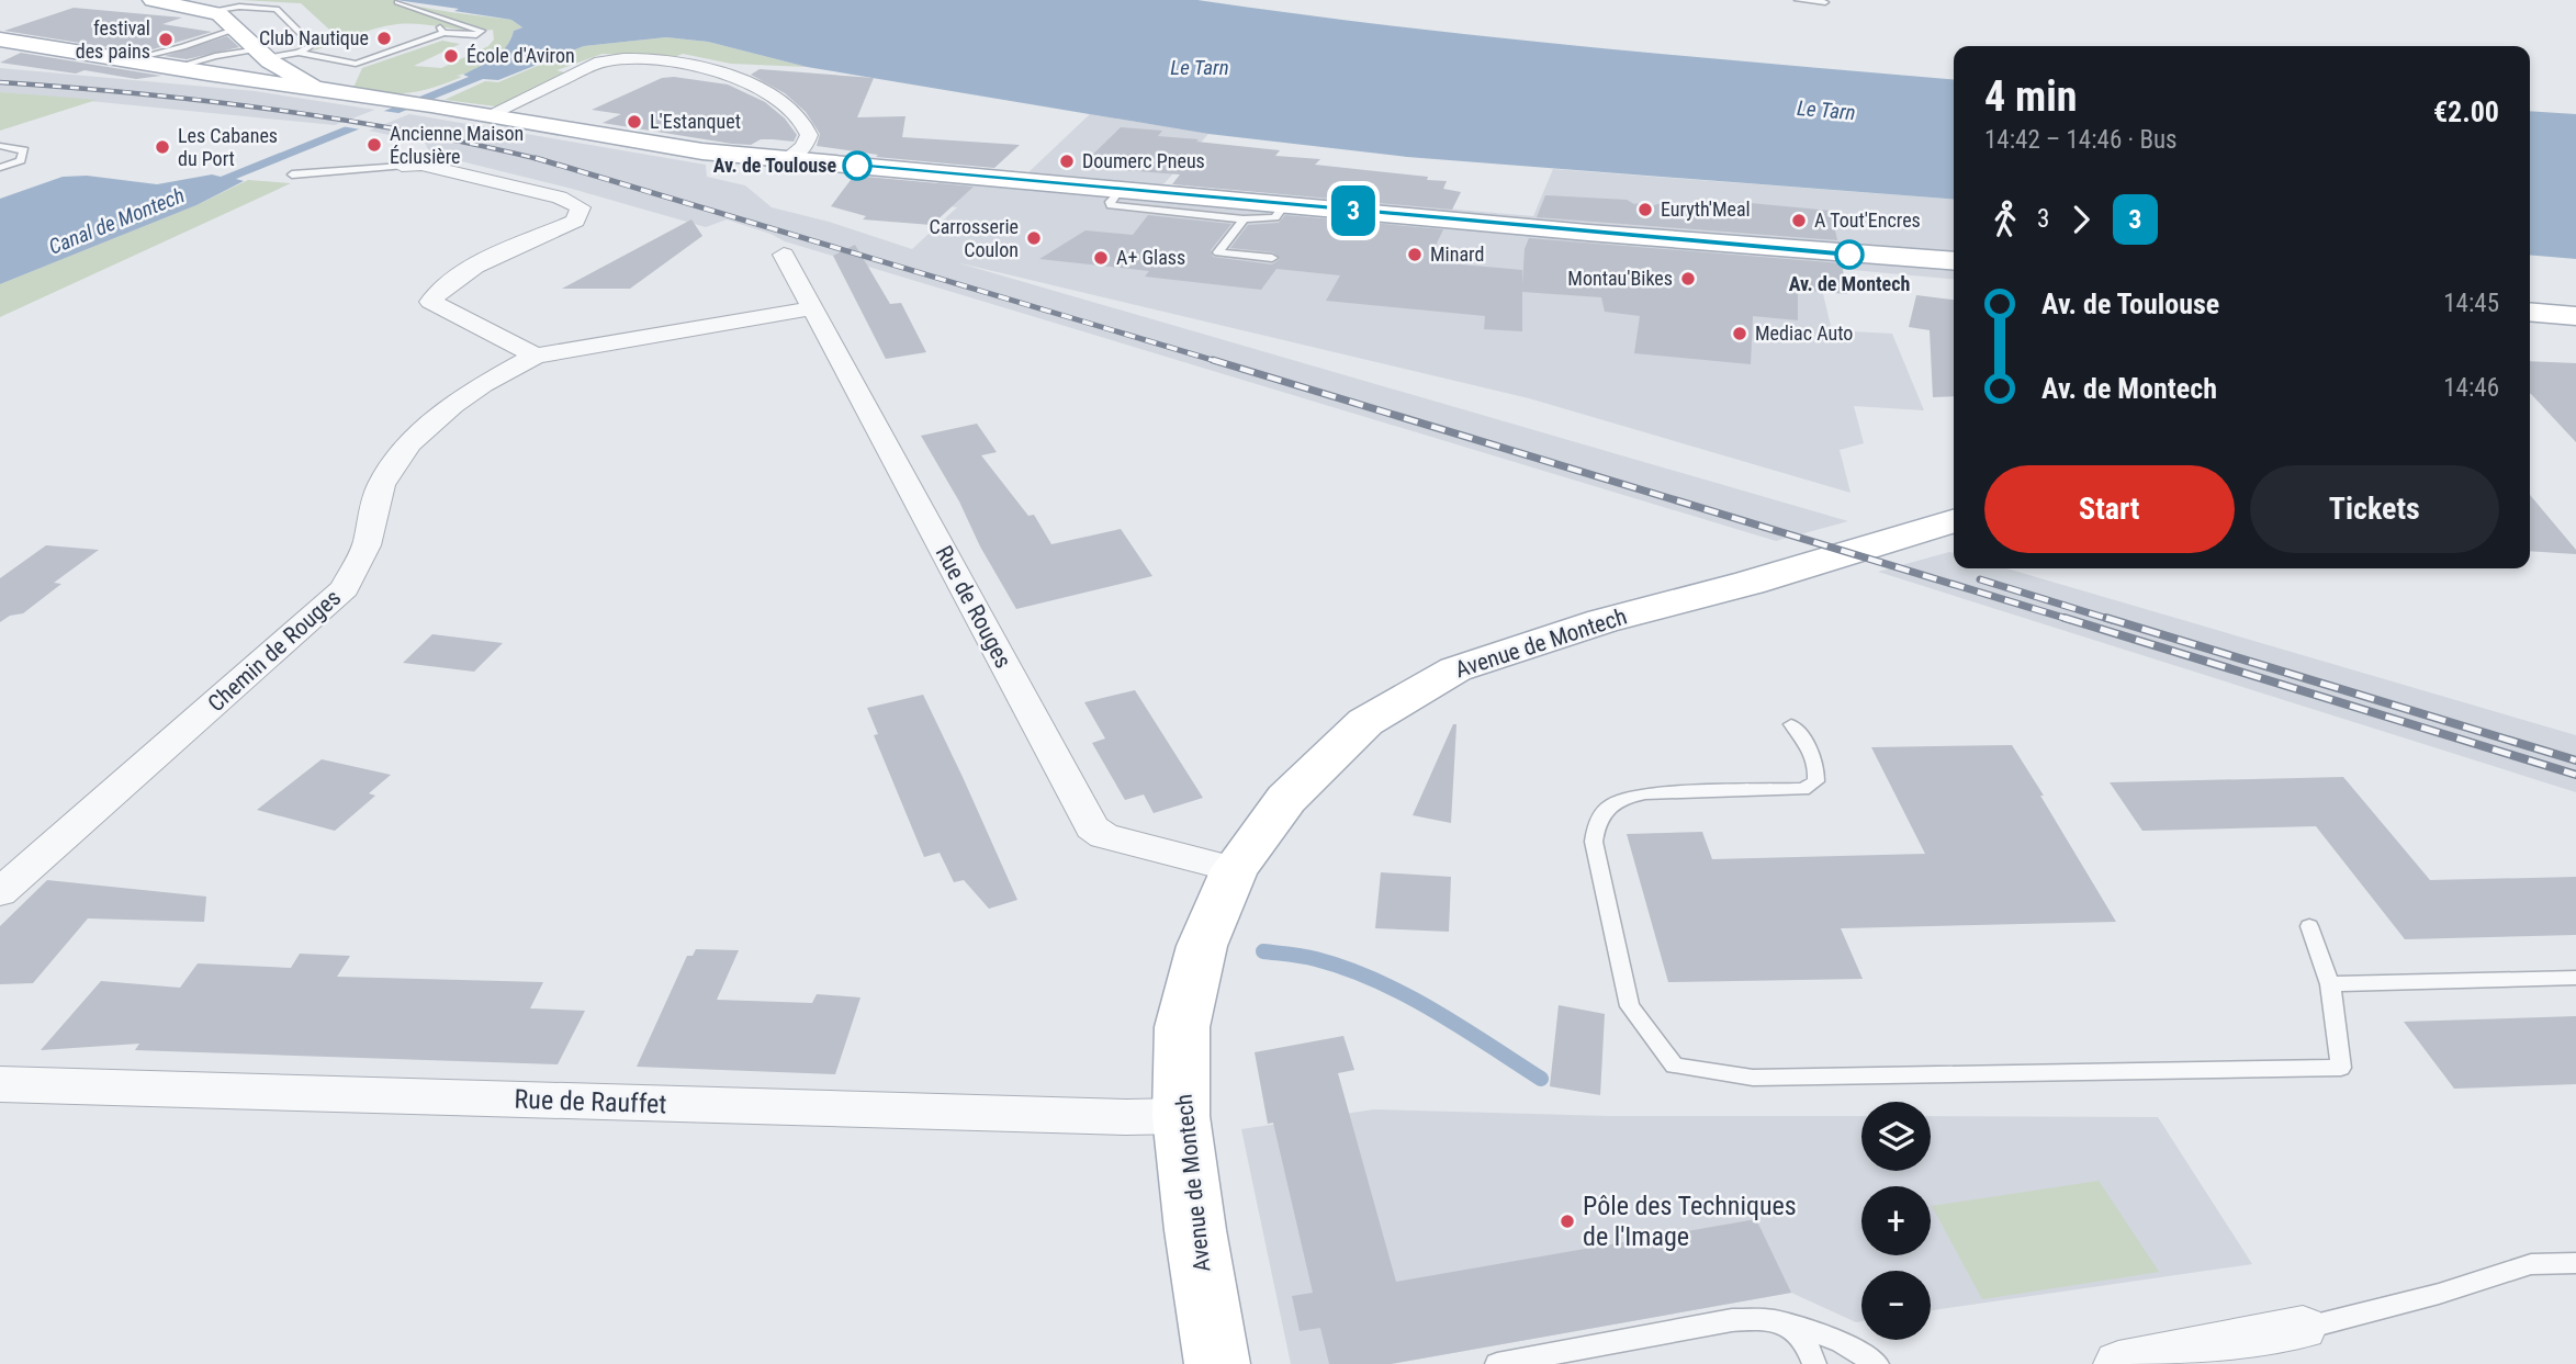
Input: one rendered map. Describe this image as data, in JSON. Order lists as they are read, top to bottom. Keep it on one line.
{"streets":{"main road":["Avenue de Montech"],"street":["Rue de Rouges","Chemin de Rouges","Rue de Rauffet"]},"crossings":[["Rue de Rouges","Avenue de Montech"],["Rue de Rouges","Chemin de Rouges"],["Avenue de Montech","Rue de Rauffet"]],"water":["Le Tarn","Canal de Montech"],"places":["Club Nautique","festival des pains","École d'Aviron","L'Estanquet","Ancienne Maison Éclusière","Les Cabanes du Port","Doumerc Pneus","Av. de Toulouse","Euryth'Meal","A Tout'Encres","Carrosserie Coulon","Minard","Av. de Montech","A+ Glass","Montau'Bikes","Mediac Auto","Pôle des Techniques de l'Image"],"lines":["bus line 3"],"page":{"on_map":"3","heading":["4 min","14:42 – 14:46 · Bus","€2.00"],"legs":["3","3"],"list":[{"name":"Av. de Toulouse","value":"14:45"},{"name":"Av. de Montech","value":"14:46"}],"buttons":["Start","Tickets"],"map_buttons":["+","−"]}}
